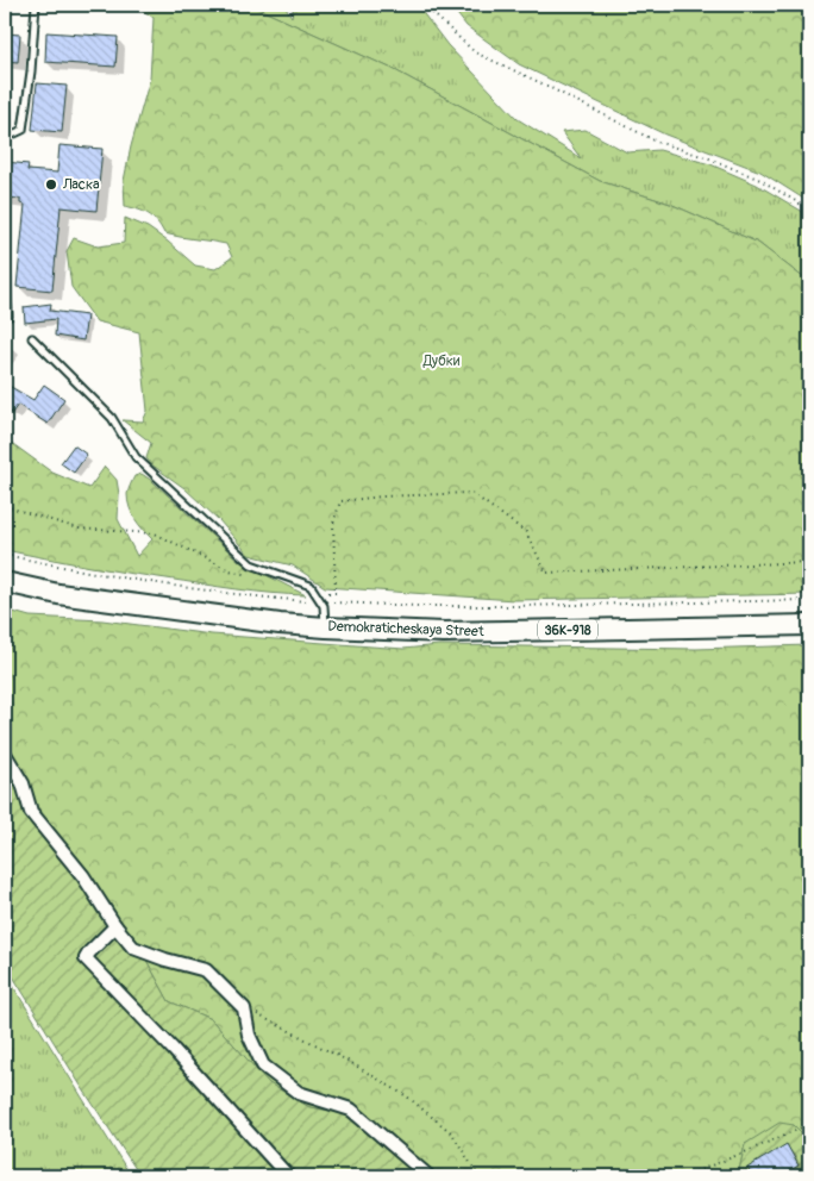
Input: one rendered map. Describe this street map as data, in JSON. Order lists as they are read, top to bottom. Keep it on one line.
{"streets":{"main road":["Demokraticheskaya Street","36К-918"]},"parks":["Дубки"],"places":["Ласка"]}
